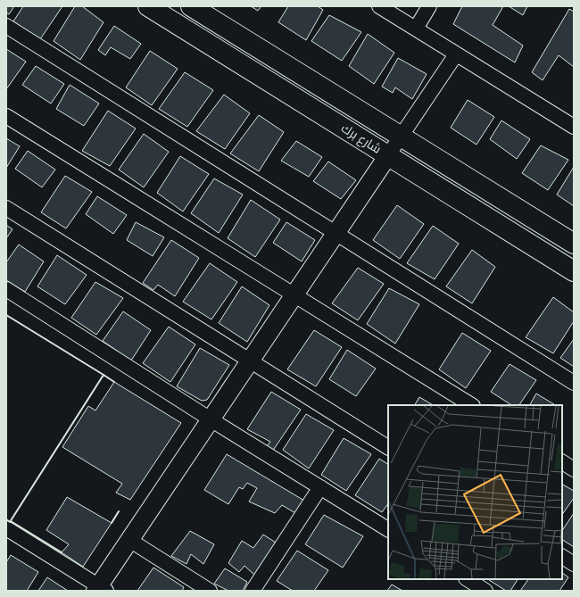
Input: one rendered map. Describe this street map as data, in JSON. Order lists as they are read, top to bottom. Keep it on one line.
{"streets":{"main road":["شارع برك"]}}
